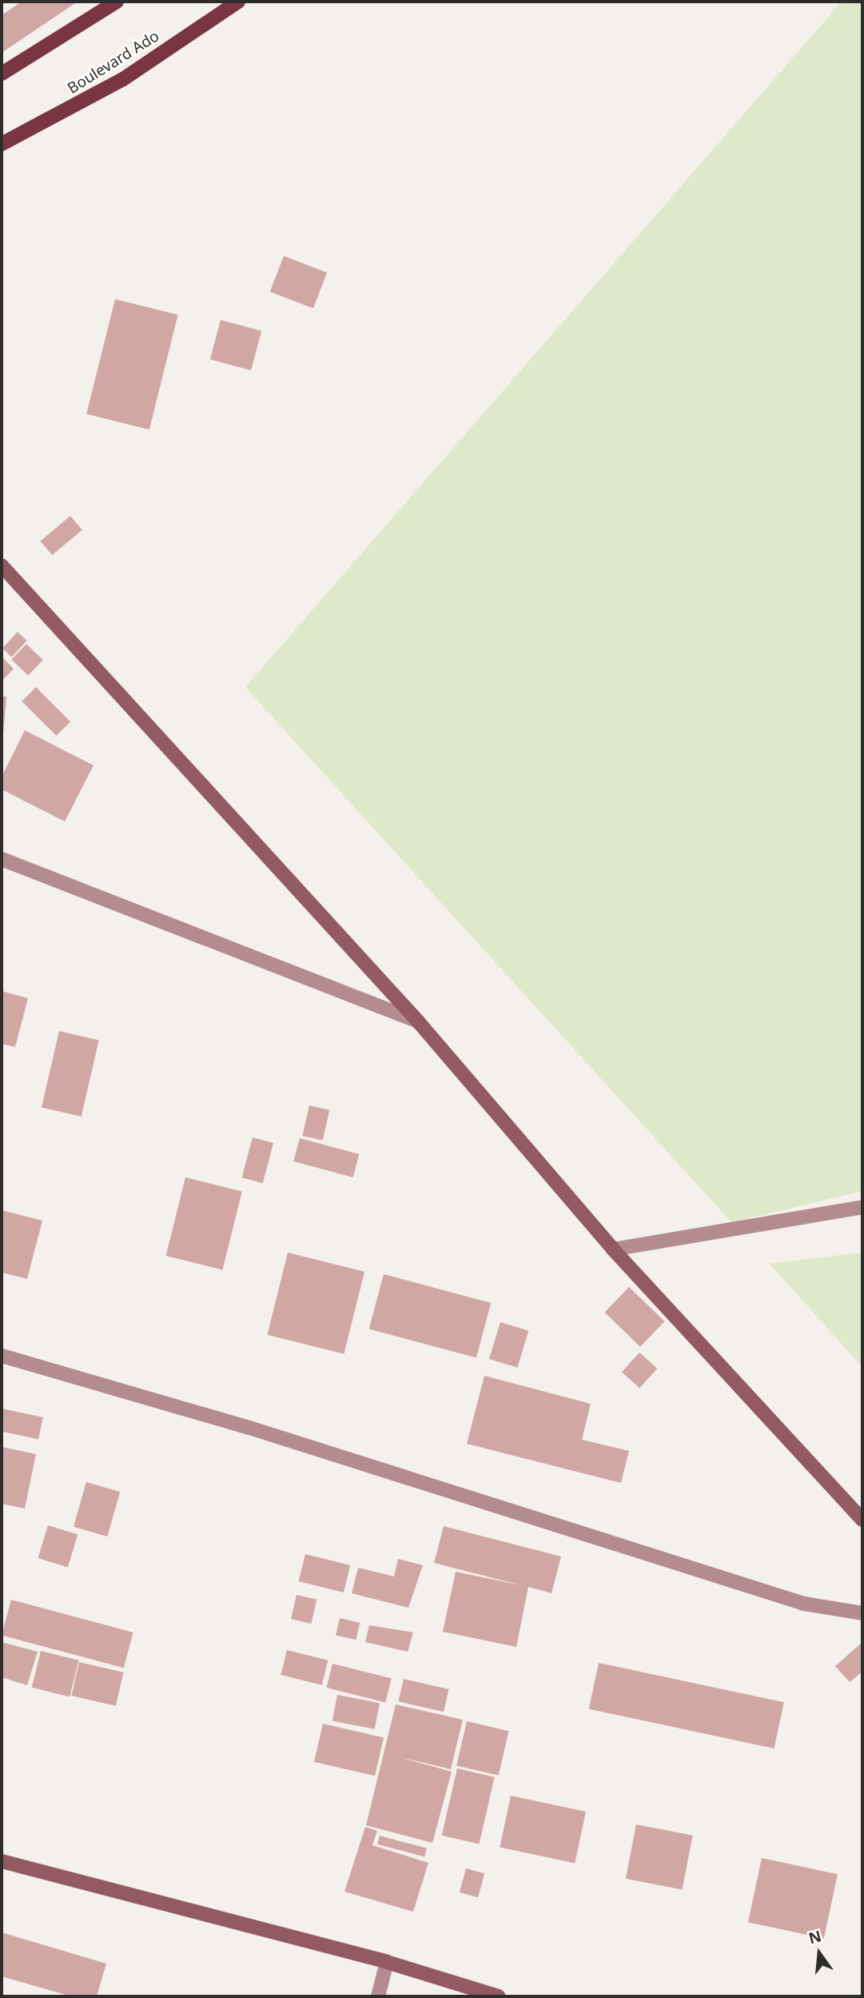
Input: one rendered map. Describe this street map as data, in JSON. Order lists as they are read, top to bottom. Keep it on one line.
{"streets":{"main road":["Boulevard Ado"]},"north":"top"}
